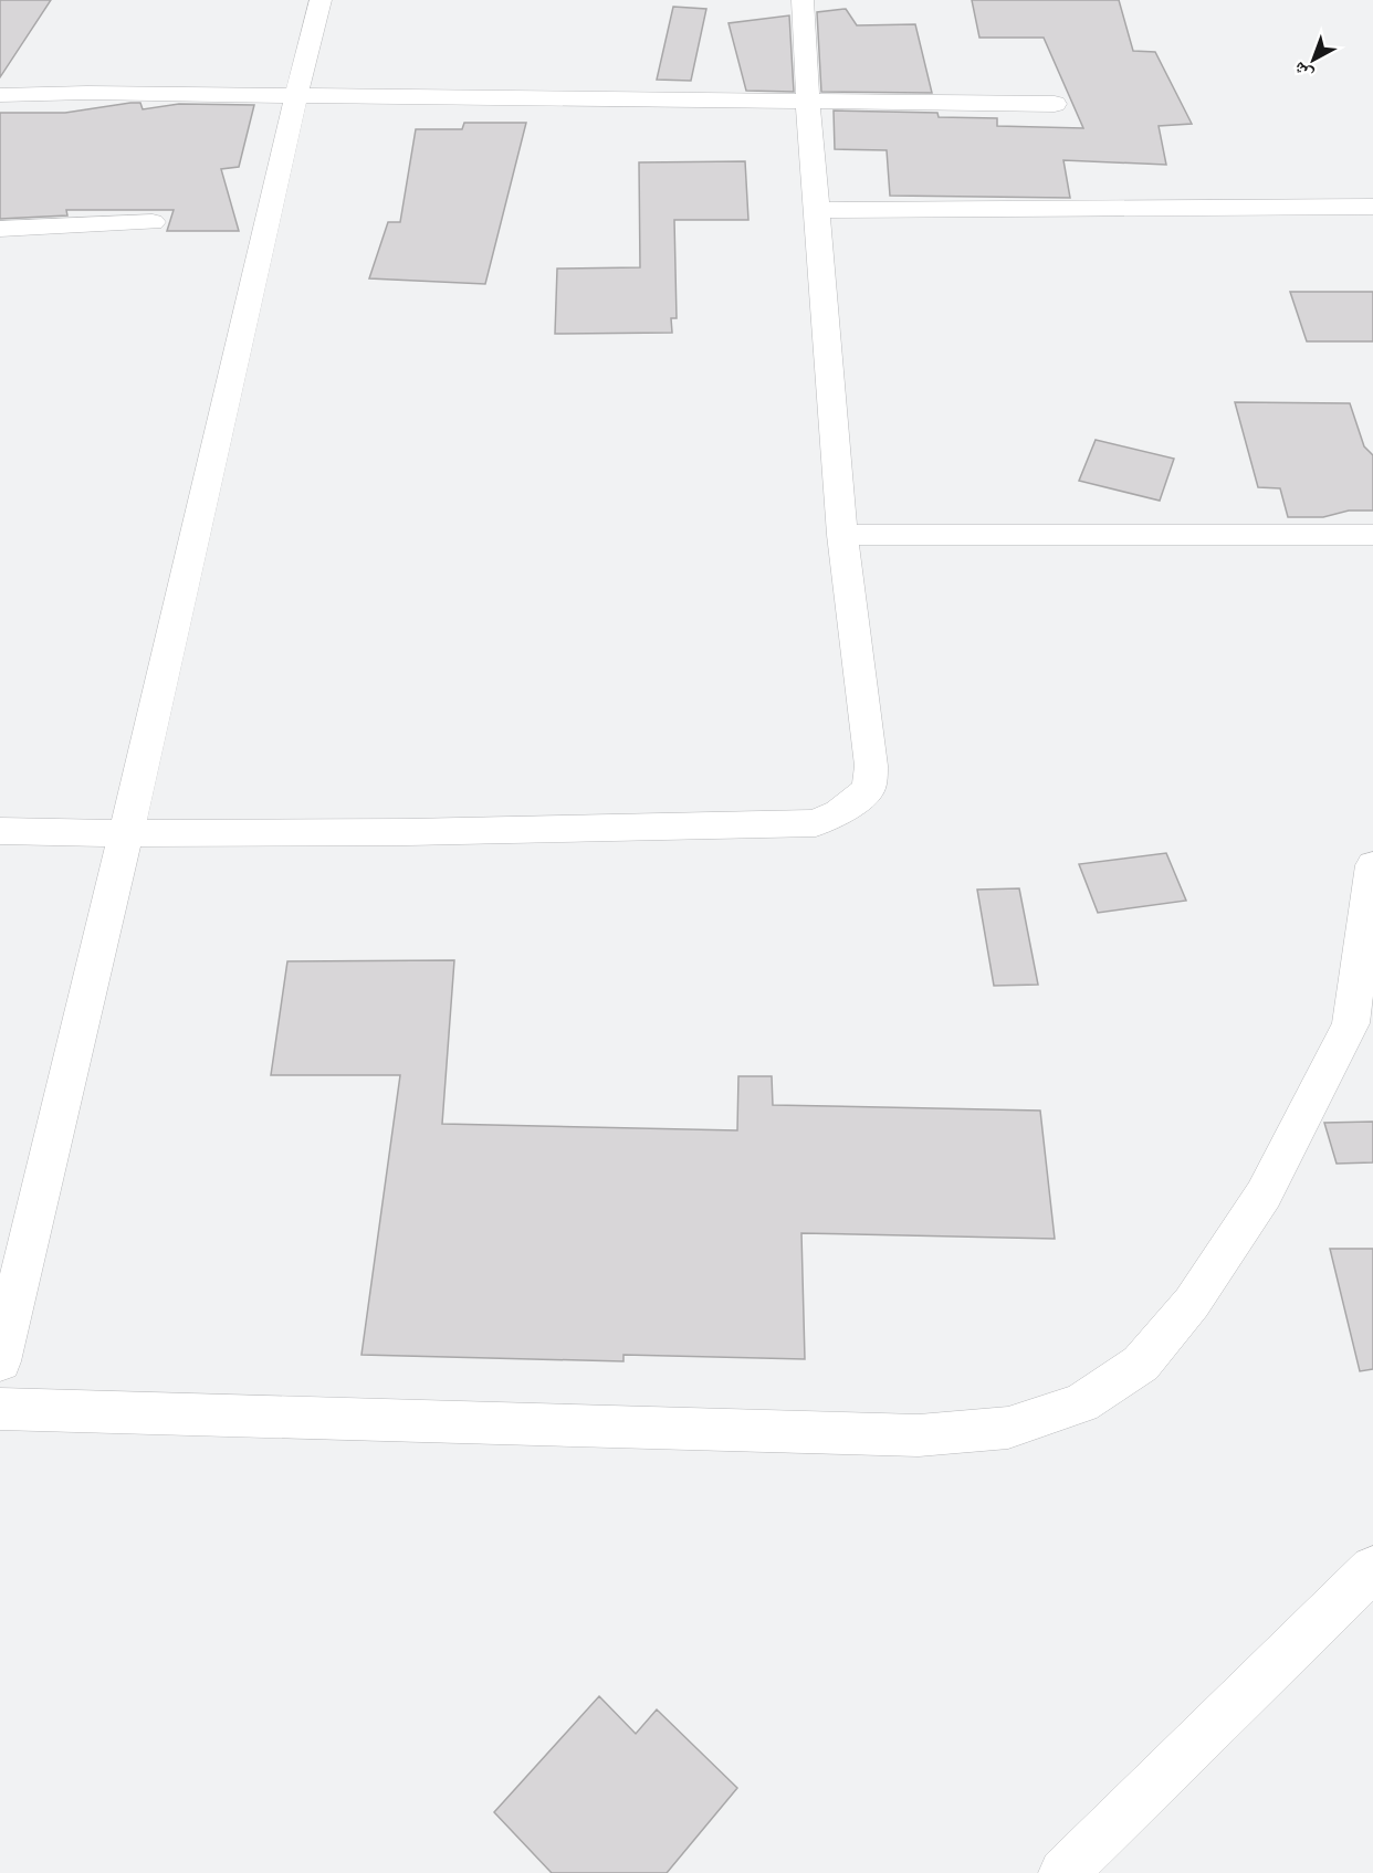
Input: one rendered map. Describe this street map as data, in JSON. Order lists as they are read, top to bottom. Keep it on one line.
{"north":"bottom left"}
